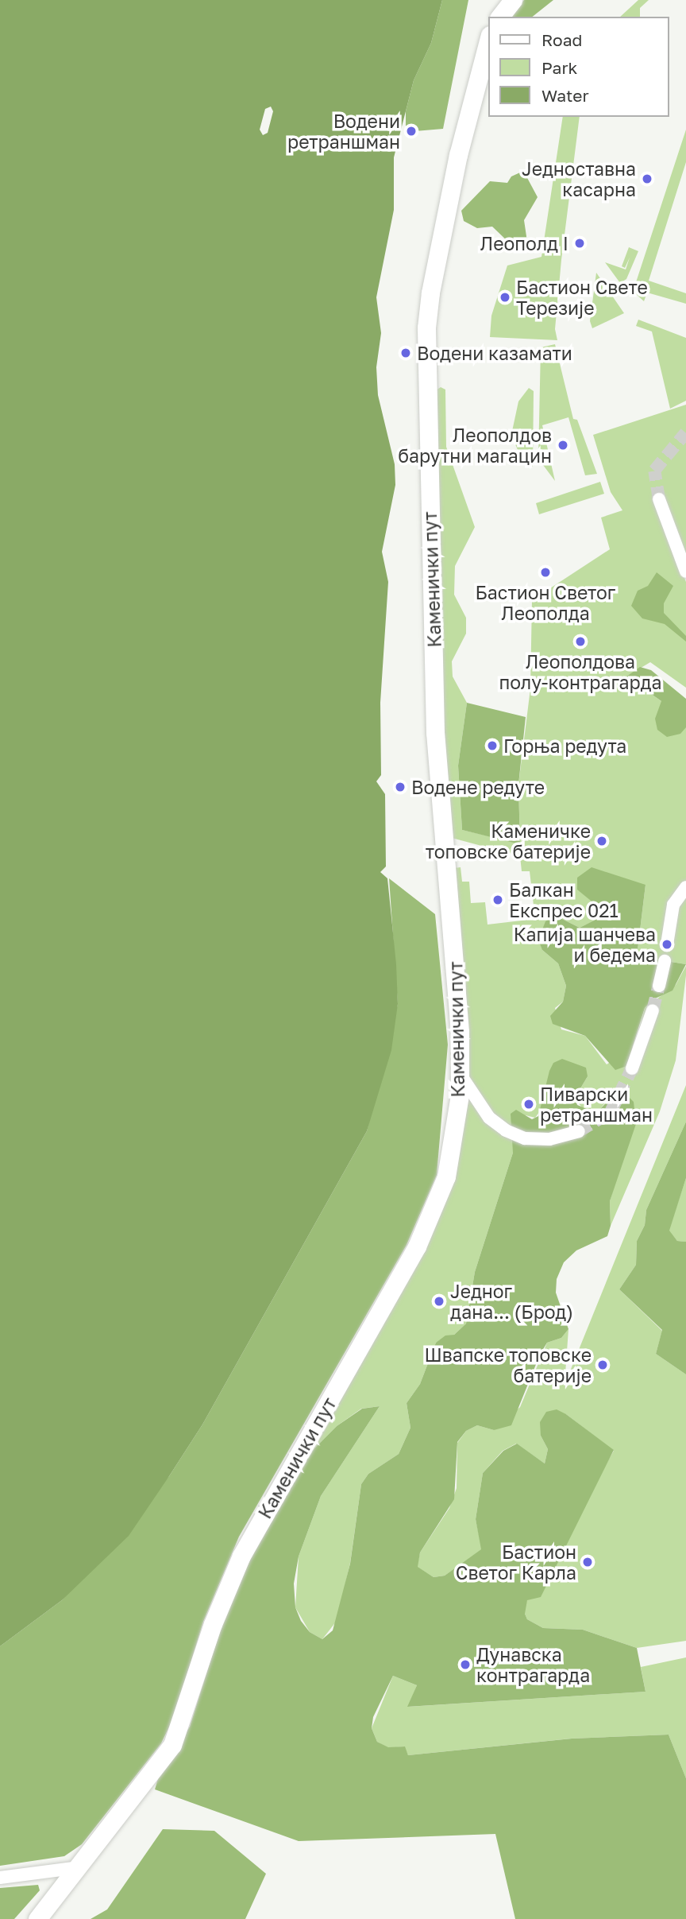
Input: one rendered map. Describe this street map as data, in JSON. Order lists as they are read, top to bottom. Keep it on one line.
{"streets":{"main road":["Каменички пут"]},"places":["Водени ретраншман","Једноставна касарна","Леополд I","Бастион Свете Терезије","Водени казамати","Леополдов барутни магацин","Бастион Светог Леополда","Леополдова полу-контрагарда","Горња редута","Водене редуте","Каменичке топовске батерије","Балкан Експрес 021","Капија шанчева и бедема","Пиварски ретраншман","Једног дана... (Брод)","Швапске топовске батерије","Бастион Светог Карла","Дунавска контрагарда"],"legend":["Road","Park","Water"]}
